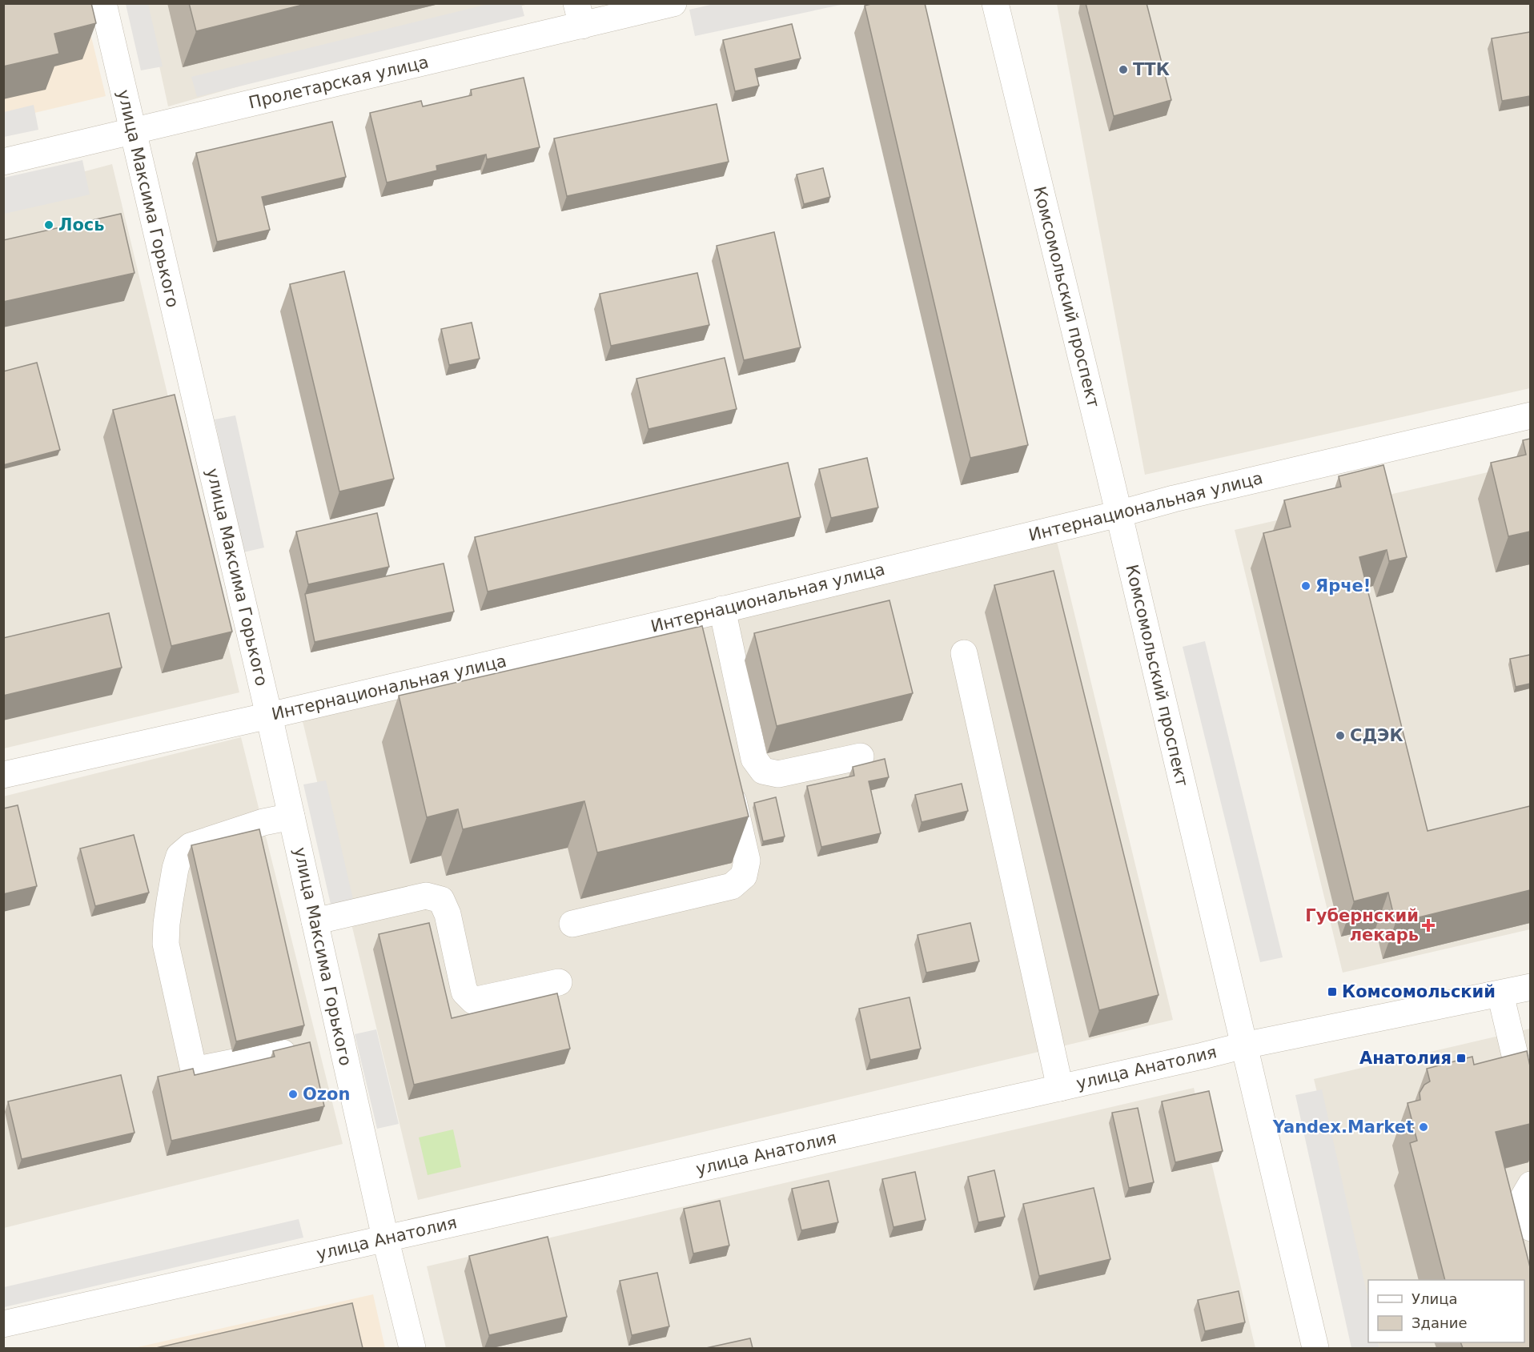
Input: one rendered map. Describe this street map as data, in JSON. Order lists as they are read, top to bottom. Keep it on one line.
{"streets":{"street":["Пролетарская улица","улица Максима Горького","Комсомольский проспект","Интернациональная улица","улица Анатолия"]},"crossings":[["Пролетарская улица","улица Максима Горького"],["улица Максима Горького","Интернациональная улица"],["улица Максима Горького","улица Анатолия"],["Комсомольский проспект","Интернациональная улица"],["Комсомольский проспект","улица Анатолия"]],"places":{"other":["ТТК","Лось","Ярче!","СДЭК","Ozon","Yandex.Market"],"health":["Губернский лекарь"],"transit":["Комсомольский","Анатолия"]},"legend":["Улица","Здание"]}
